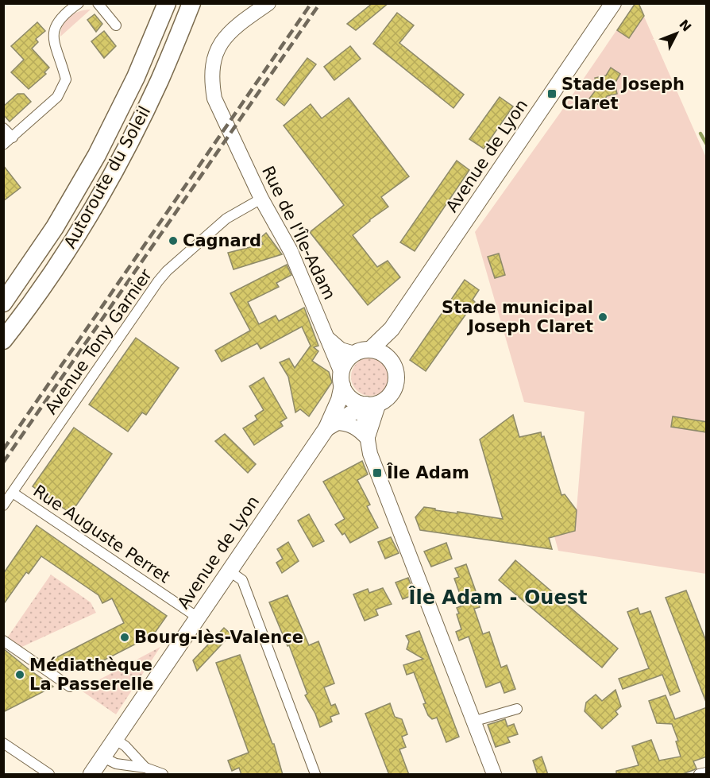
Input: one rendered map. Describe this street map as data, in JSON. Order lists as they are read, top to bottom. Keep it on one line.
{"streets":{"highway":["Autoroute du Soleil"],"main road":["Avenue de Lyon"],"street":["Rue de l'Île-Adam","Avenue Tony Garnier","Rue Auguste Perret"]},"crossings":[["Avenue de Lyon","Rue de l'Île-Adam"],["Avenue de Lyon","Rue Auguste Perret"],["Rue de l'Île-Adam","Avenue Tony Garnier"],["Avenue Tony Garnier","Rue Auguste Perret"]],"districts":["Île Adam - Ouest"],"places":{"transit":["Stade Joseph Claret","Île Adam"],"other":["Cagnard","Stade municipal Joseph Claret","Bourg-lès-Valence","Médiathèque La Passerelle"]},"north":"top right"}
